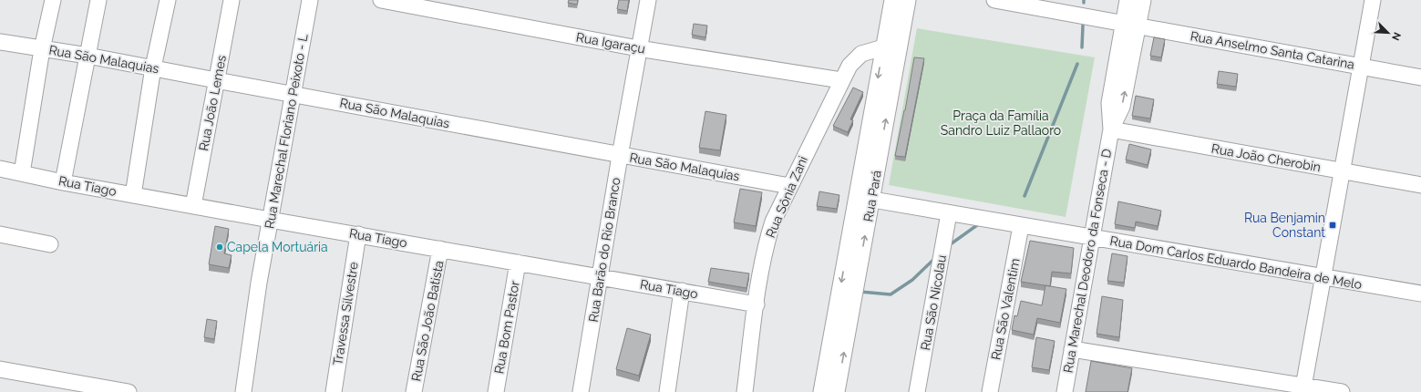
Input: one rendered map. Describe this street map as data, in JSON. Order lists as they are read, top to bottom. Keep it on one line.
{"streets":{"street":["Rua Igaraçu","Rua Anselmo Santa Catarina","Rua São Malaquias","Rua João Lemes","Rua Marechal Floriano Peixoto - L","Rua João Cherobin","Rua Tiago","Rua Pará","Rua Sônia Zani","Rua Barão do Rio Branco","Rua Marechal Deodoro da Fonseca - D","Rua Dom Carlos Eduardo Bandeira de Melo","Rua São Nicolau","Rua São Valentim","Travessa Silvestre","Rua São João Batista","Rua Bom Pastor"]},"crossings":[["Rua Igaraçu","Rua Sônia Zani"],["Rua Igaraçu","Rua Barão do Rio Branco"],["Rua Anselmo Santa Catarina","Rua Marechal Deodoro da Fonseca - D"],["Rua São Malaquias","Rua João Lemes"],["Rua São Malaquias","Rua Marechal Floriano Peixoto - L"],["Rua São Malaquias","Rua Sônia Zani"],["Rua São Malaquias","Rua Barão do Rio Branco"],["Rua João Lemes","Rua Tiago"],["Rua Marechal Floriano Peixoto - L","Rua Tiago"],["Rua João Cherobin","Rua Marechal Deodoro da Fonseca - D"],["Rua Tiago","Rua Sônia Zani"],["Rua Tiago","Rua Barão do Rio Branco"],["Rua Tiago","Travessa Silvestre"],["Rua Tiago","Rua São João Batista"],["Rua Tiago","Rua Bom Pastor"],["Rua Pará","Rua Sônia Zani"],["Rua Pará","Rua Dom Carlos Eduardo Bandeira de Melo"],["Rua Marechal Deodoro da Fonseca - D","Rua Dom Carlos Eduardo Bandeira de Melo"],["Rua Dom Carlos Eduardo Bandeira de Melo","Rua São Nicolau"],["Rua Dom Carlos Eduardo Bandeira de Melo","Rua São Valentim"]],"parks":["Praça da Família Sandro Luiz Pallaoro"],"places":{"transit":["Rua Benjamin Constant"],"other":["Capela Mortuária"]},"north":"bottom right"}
